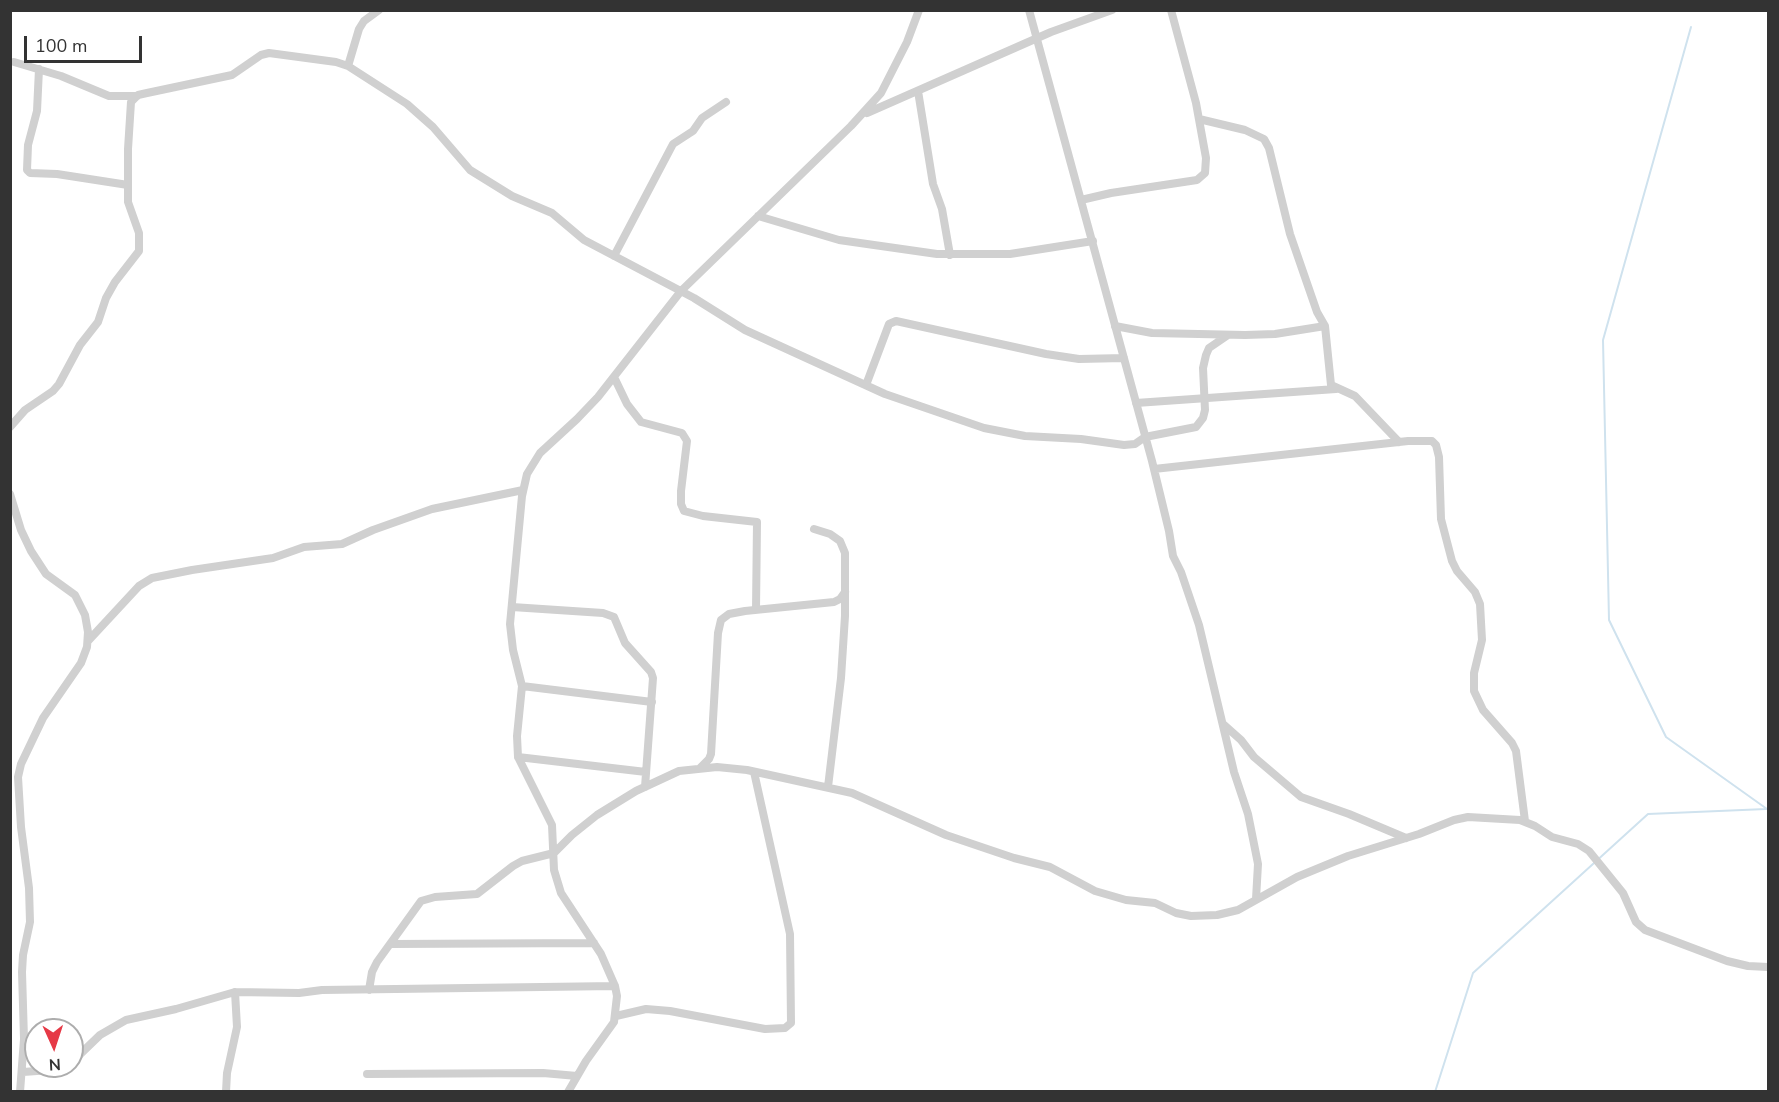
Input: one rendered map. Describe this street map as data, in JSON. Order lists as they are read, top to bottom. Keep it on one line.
{"scale_bar":"100 m","north":"bottom"}
